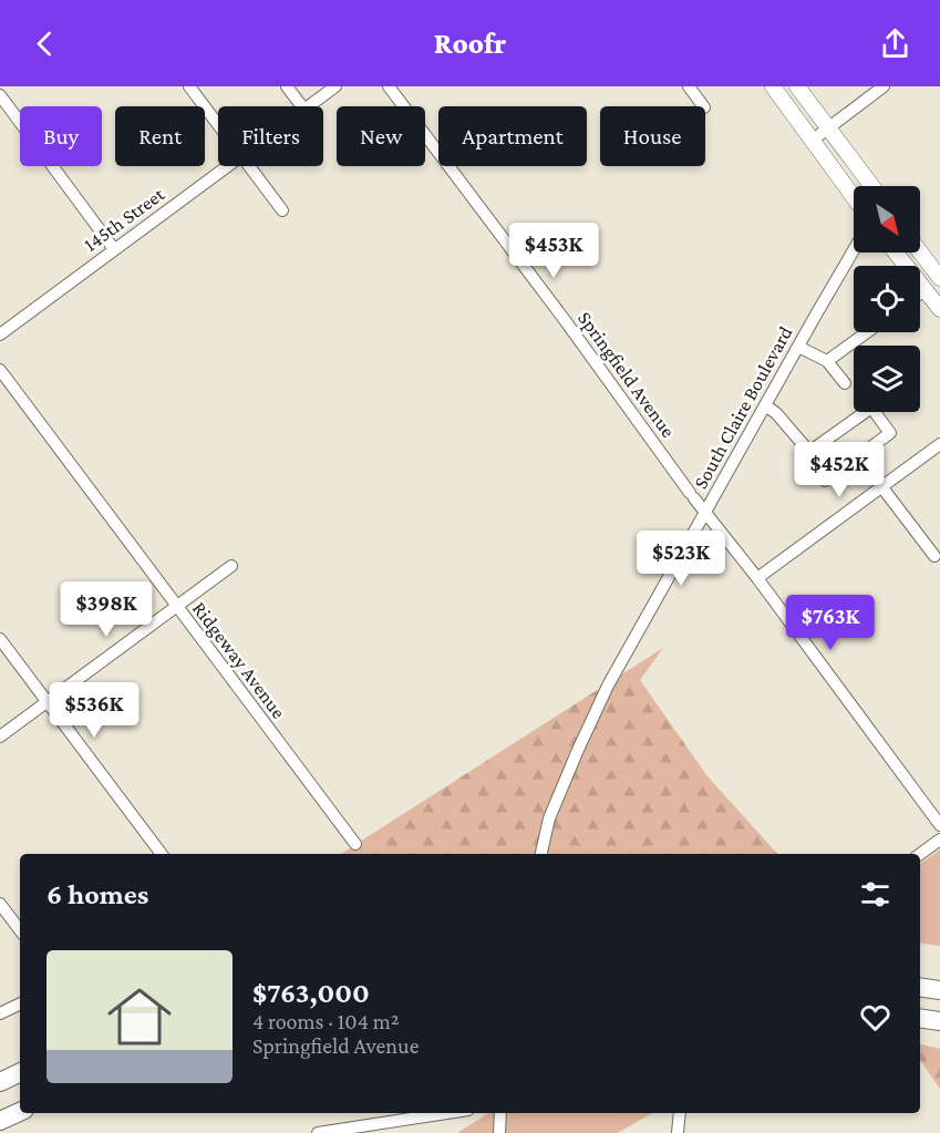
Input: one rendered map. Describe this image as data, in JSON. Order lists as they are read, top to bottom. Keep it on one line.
{"streets":{"street":["145th Street","Springfield Avenue","South Claire Boulevard","Ridgeway Avenue"]},"crossings":[["Springfield Avenue","South Claire Boulevard"]],"north":"bottom right","page":{"header":"Roofr","chip":["Buy","Rent","Filters","New","Apartment","House"],"price":["$453K","$452K","$523K","$398K","$763K","$536K"],"heading":"6 homes","list":[{"name":"$763,000","note":"4 rooms · 104 m² · Springfield Avenue"}]}}
